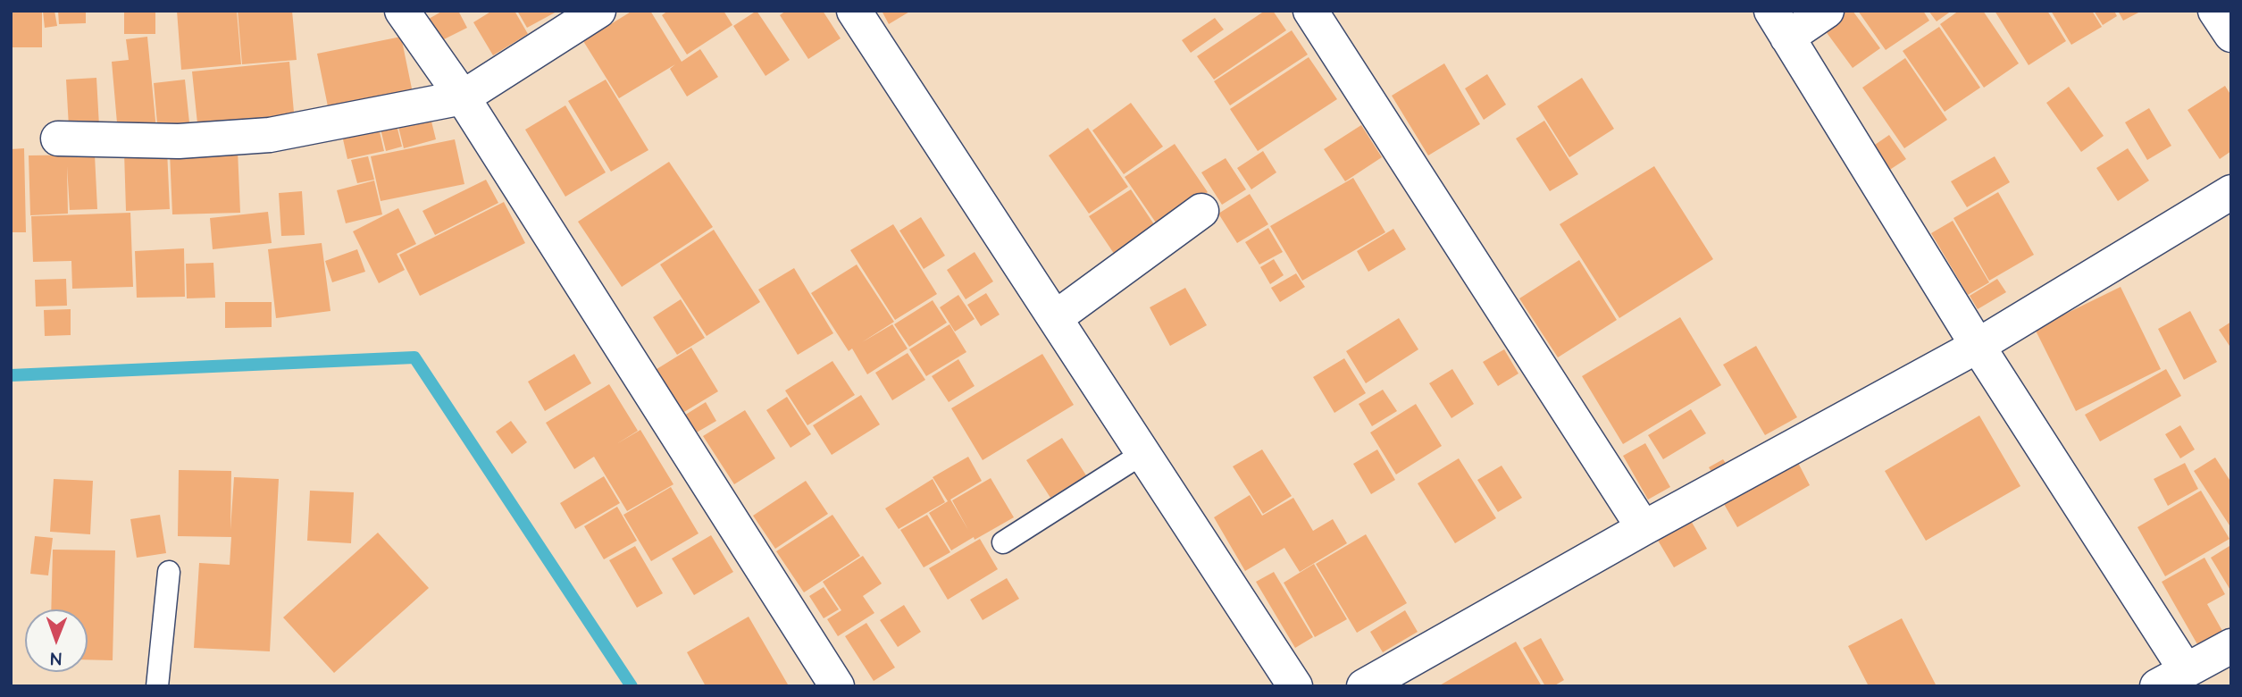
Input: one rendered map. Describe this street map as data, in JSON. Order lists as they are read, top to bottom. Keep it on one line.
{"north":"bottom"}
